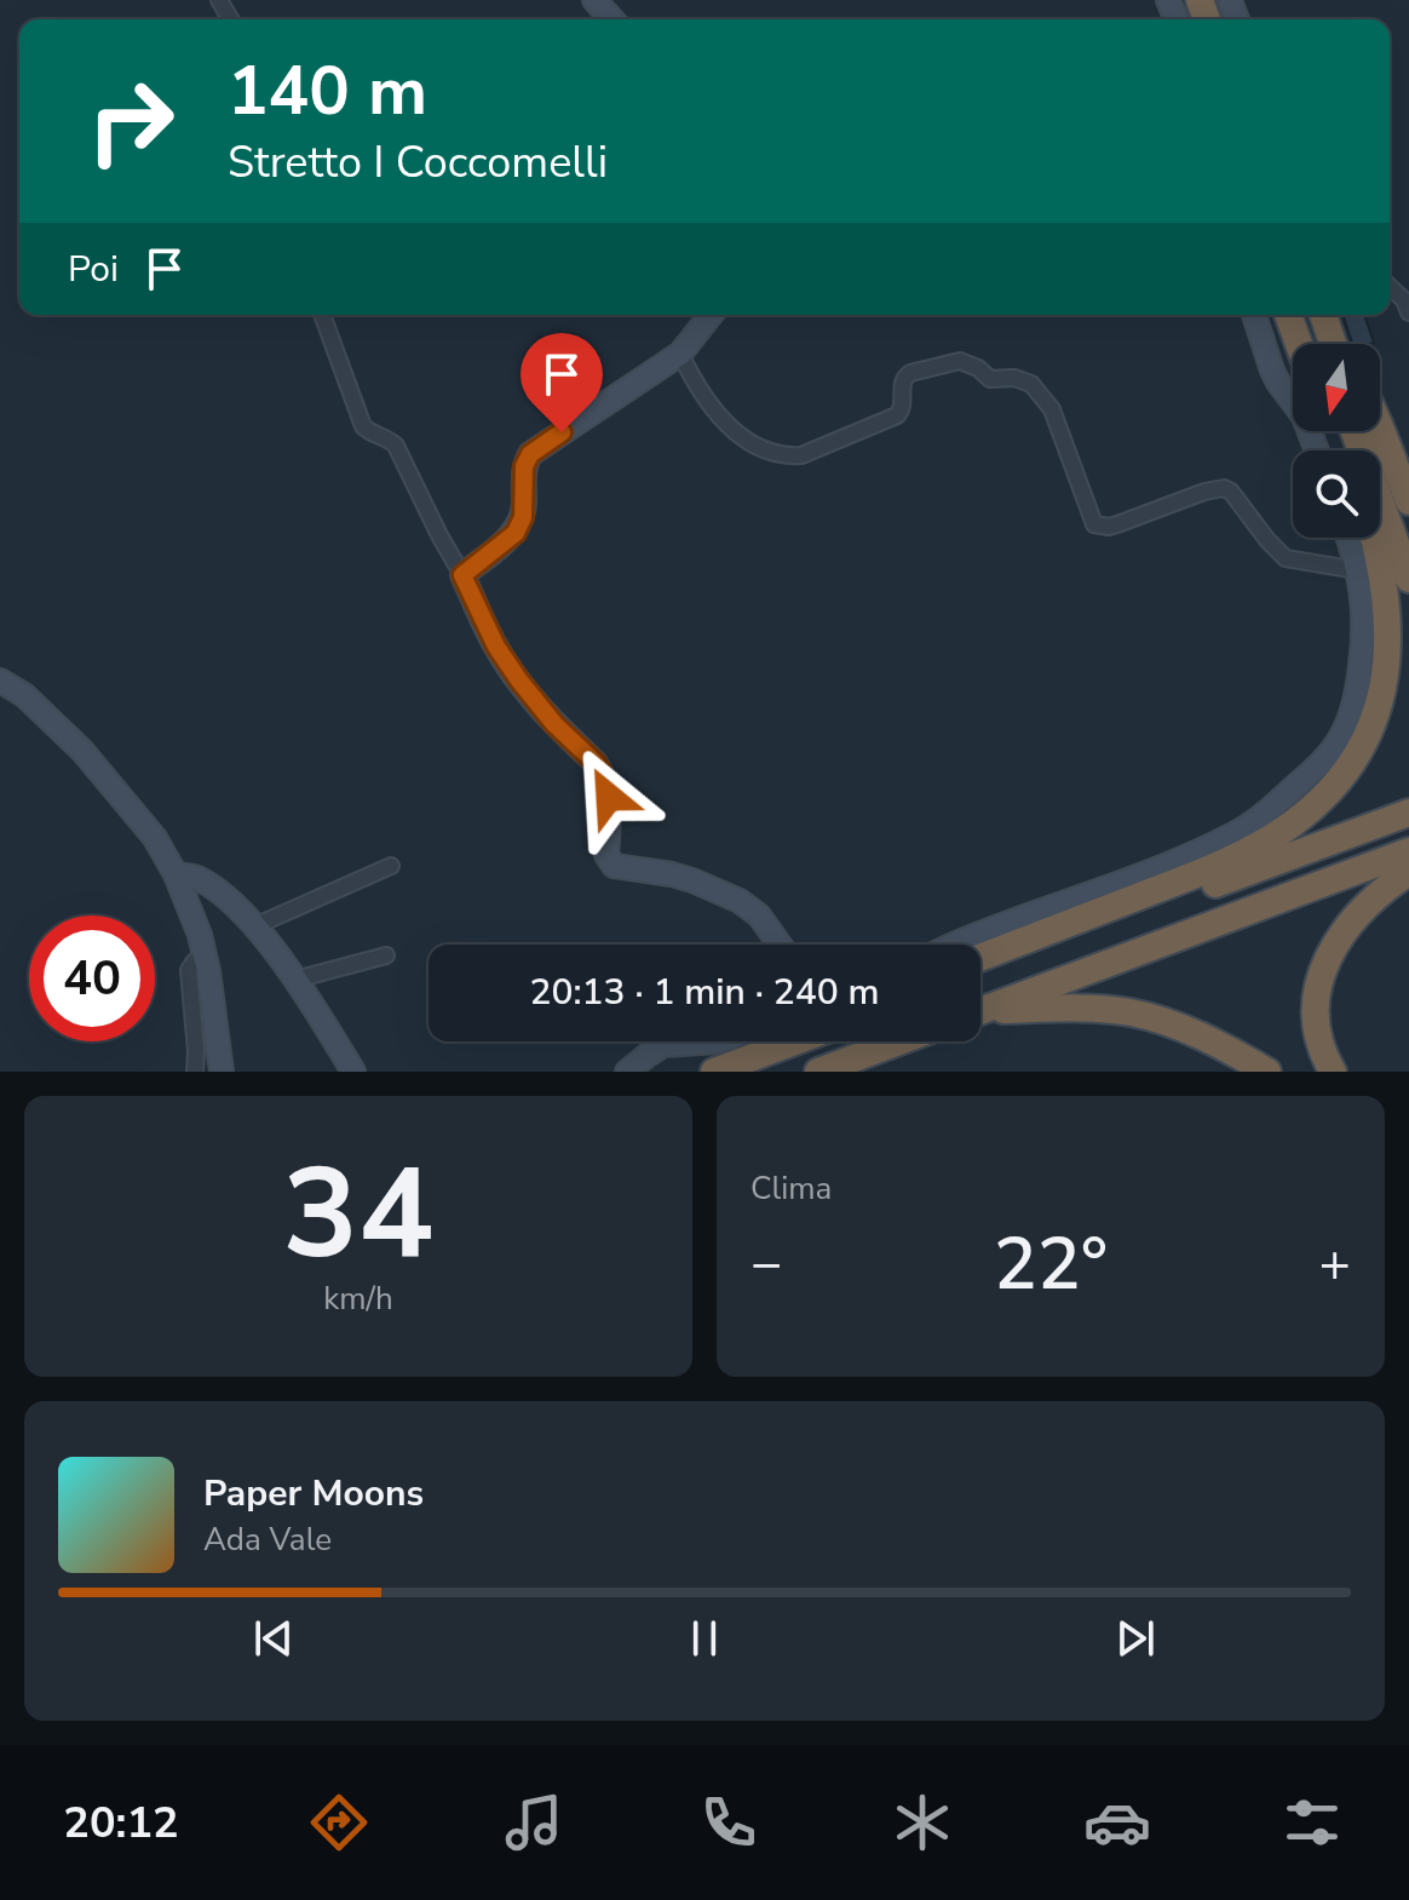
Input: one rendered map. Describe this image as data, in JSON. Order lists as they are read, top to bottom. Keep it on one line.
{"north":"bottom","page":{"turn":["140 m","Stretto I Coccomelli"],"then":"Poi","limit":"40","trip":"20:13 · 1 min · 240 m","tile":[["34","km/h"],"Clima"],"heat":["−","22°","+"],"song":["Paper Moons","Ada Vale"],"tabs":"20:12"}}
